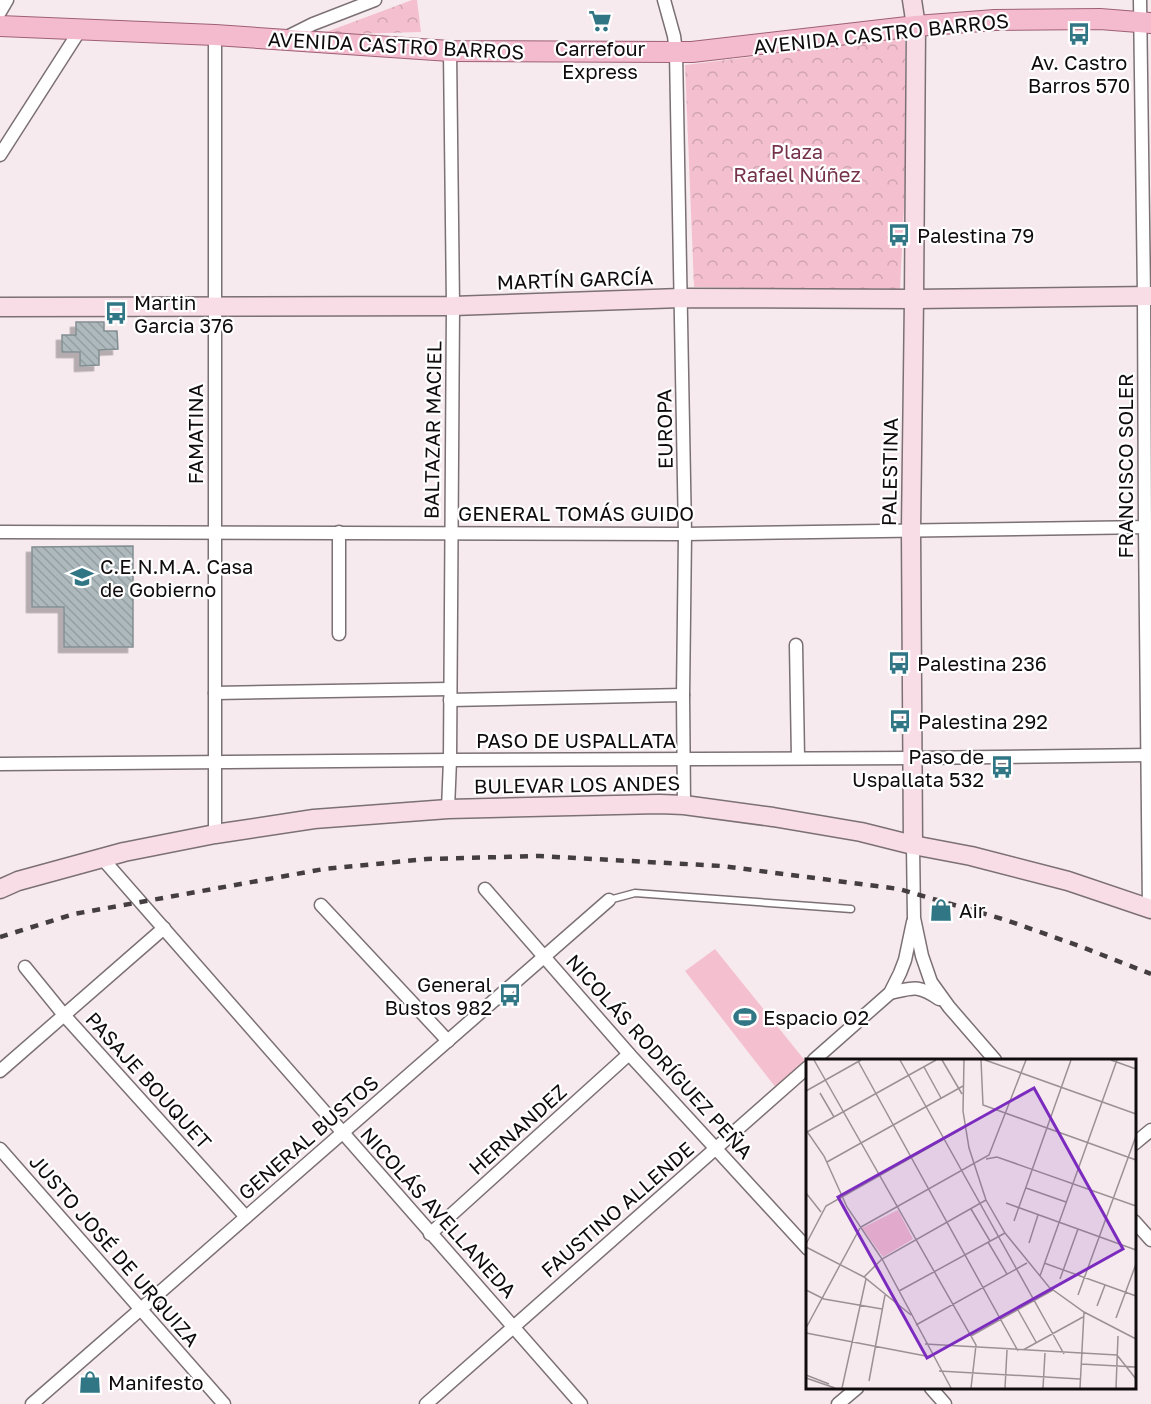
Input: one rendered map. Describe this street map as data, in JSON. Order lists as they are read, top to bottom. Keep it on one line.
{"streets":{"main road":["AVENIDA CASTRO BARROS","MARTÍN GARCÍA","PALESTINA","BULEVAR LOS ANDES"],"street":["EUROPA","BALTAZAR MACIEL","FAMATINA","FRANCISCO SOLER","GENERAL TOMÁS GUIDO","PASO DE USPALLATA","NICOLÁS RODRÍGUEZ PEÑA","PASAJE BOUQUET","HERNANDEZ","GENERAL BUSTOS","FAUSTINO ALLENDE","NICOLÁS AVELLANEDA","JUSTO JOSÉ DE URQUIZA"]},"crossings":[["AVENIDA CASTRO BARROS","EUROPA"],["AVENIDA CASTRO BARROS","BALTAZAR MACIEL"],["AVENIDA CASTRO BARROS","FAMATINA"],["AVENIDA CASTRO BARROS","FRANCISCO SOLER"],["AVENIDA CASTRO BARROS","PALESTINA"],["MARTÍN GARCÍA","EUROPA"],["MARTÍN GARCÍA","BALTAZAR MACIEL"],["MARTÍN GARCÍA","FAMATINA"],["MARTÍN GARCÍA","FRANCISCO SOLER"],["MARTÍN GARCÍA","PALESTINA"],["EUROPA","GENERAL TOMÁS GUIDO"],["EUROPA","PASO DE USPALLATA"],["EUROPA","BULEVAR LOS ANDES"],["BALTAZAR MACIEL","GENERAL TOMÁS GUIDO"],["BALTAZAR MACIEL","PASO DE USPALLATA"],["BALTAZAR MACIEL","BULEVAR LOS ANDES"],["FAMATINA","GENERAL TOMÁS GUIDO"],["FAMATINA","PASO DE USPALLATA"],["FAMATINA","BULEVAR LOS ANDES"],["FRANCISCO SOLER","GENERAL TOMÁS GUIDO"],["FRANCISCO SOLER","PASO DE USPALLATA"],["FRANCISCO SOLER","BULEVAR LOS ANDES"],["PALESTINA","GENERAL TOMÁS GUIDO"],["PALESTINA","PASO DE USPALLATA"],["PALESTINA","BULEVAR LOS ANDES"],["BULEVAR LOS ANDES","NICOLÁS AVELLANEDA"],["NICOLÁS RODRÍGUEZ PEÑA","HERNANDEZ"],["NICOLÁS RODRÍGUEZ PEÑA","GENERAL BUSTOS"],["NICOLÁS RODRÍGUEZ PEÑA","FAUSTINO ALLENDE"],["PASAJE BOUQUET","GENERAL BUSTOS"],["HERNANDEZ","NICOLÁS AVELLANEDA"],["GENERAL BUSTOS","NICOLÁS AVELLANEDA"],["GENERAL BUSTOS","JUSTO JOSÉ DE URQUIZA"],["FAUSTINO ALLENDE","NICOLÁS AVELLANEDA"]],"parks":["Plaza Rafael Núñez"],"places":{"supermarket":["Carrefour Express"],"bus stop":["Av. Castro Barros 570","Palestina 79","Martin Garcia 376","Palestina 236","Palestina 292","Paso de Uspallata 532","General Bustos 982"],"school or university":["C.E.N.M.A. Casa de Gobierno"],"shop":["Air","Manifesto"],"sports":["Espacio O2"]}}
